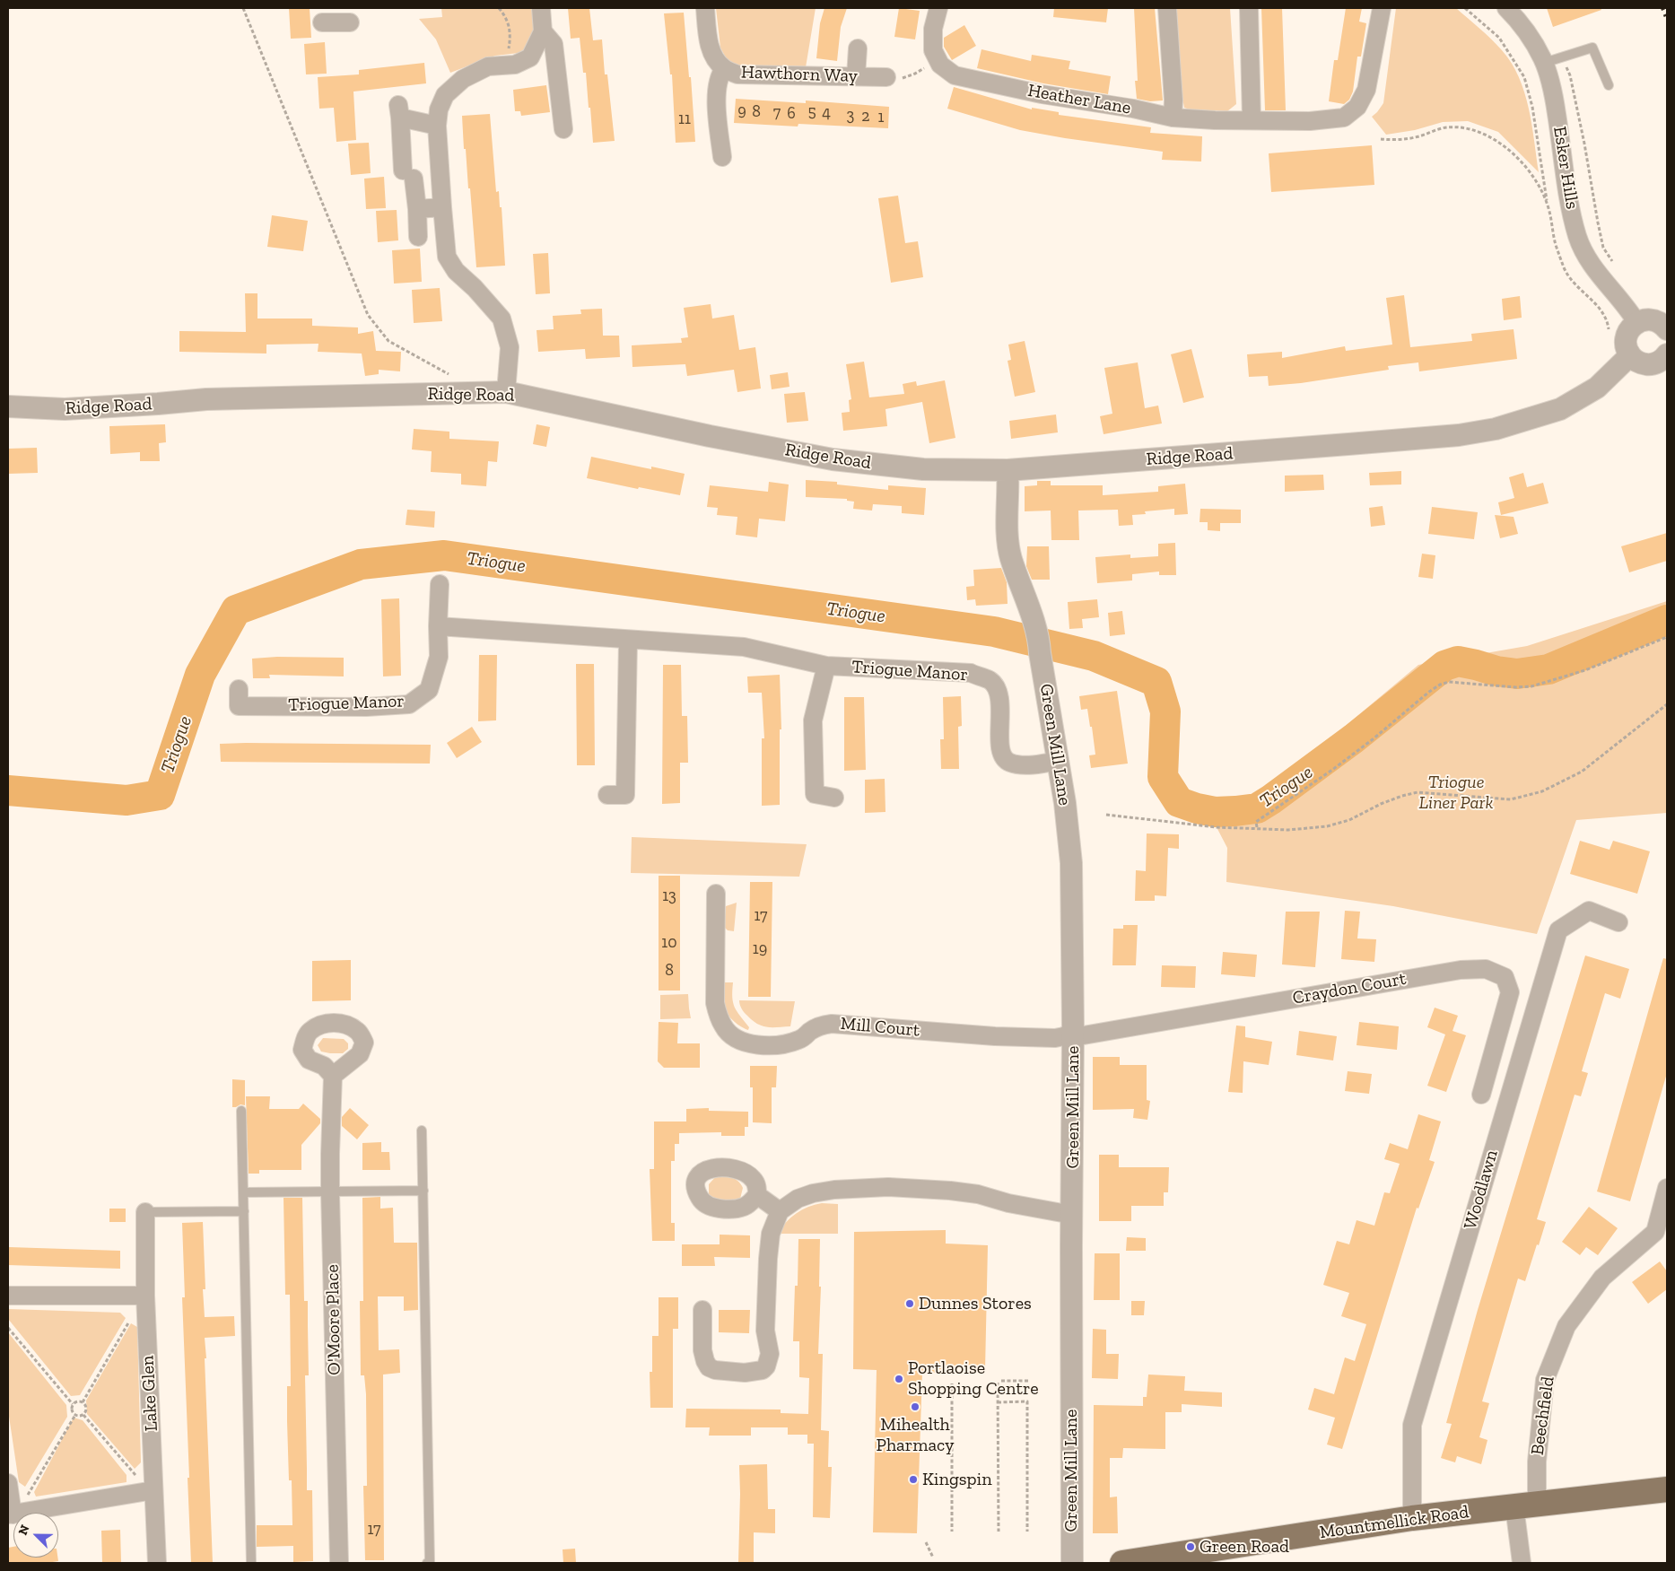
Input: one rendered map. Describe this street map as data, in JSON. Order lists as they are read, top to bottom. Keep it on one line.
{"streets":{"main road":["Mountmellick Road"],"street":["Hawthorn Way","Heather Lane","Esker Hills","Ridge Road","Triogue Manor","Green Mill Lane","Craydon Court","Mill Court","Woodlawn","O'Moore Place","Lake Glen","Beechfield"]},"crossings":[["Ridge Road","Green Mill Lane"],["Triogue Manor","Green Mill Lane"],["Green Mill Lane","Craydon Court"],["Green Mill Lane","Mill Court"],["Craydon Court","Mill Court"],["Woodlawn","Mountmellick Road"],["Beechfield","Mountmellick Road"]],"water":["Triogue"],"parks":["Triogue Liner Park"],"places":["Dunnes Stores","Portlaoise Shopping Centre","Mihealth Pharmacy","Kingspin","Green Road"],"house_numbers":["9","8","5","7","4","6","3","2","1","11","13","17","10","19","8","17"],"north":"top left"}
